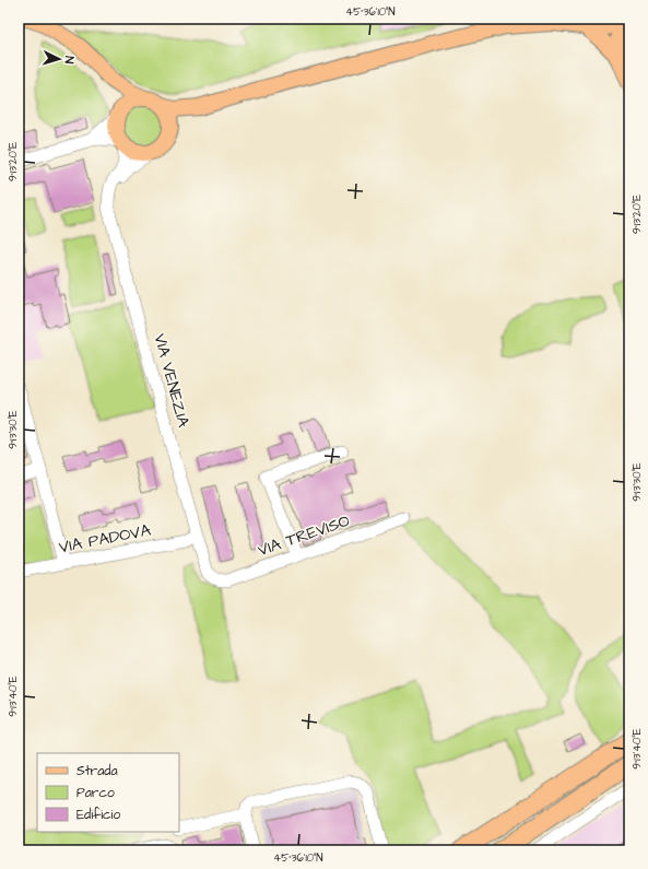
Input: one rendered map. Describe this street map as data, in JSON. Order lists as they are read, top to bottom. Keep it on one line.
{"streets":{"street":["VIA VENEZIA","VIA TREVISO","VIA PADOVA"]},"crossings":[["VIA VENEZIA","VIA TREVISO"],["VIA VENEZIA","VIA PADOVA"]],"legend":["Strada","Parco","Edificio"],"north":"right","coordinates":["45°36'10\"N","9°13'20\"E","9°13'30\"E","9°13'40\"E"]}
